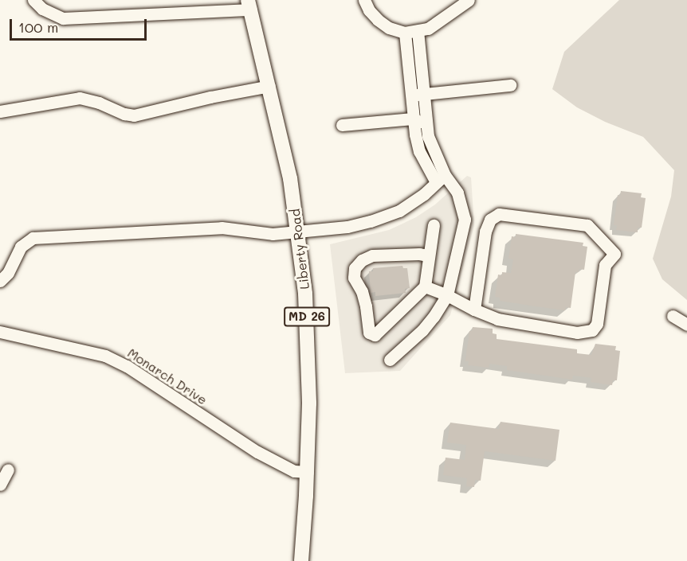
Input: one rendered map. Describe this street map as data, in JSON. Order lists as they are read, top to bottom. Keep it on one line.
{"streets":{"main road":["Liberty Road","MD 26"],"street":["Monarch Drive"]},"crossings":[["Liberty Road","Monarch Drive"]],"scale_bar":"100 m"}
